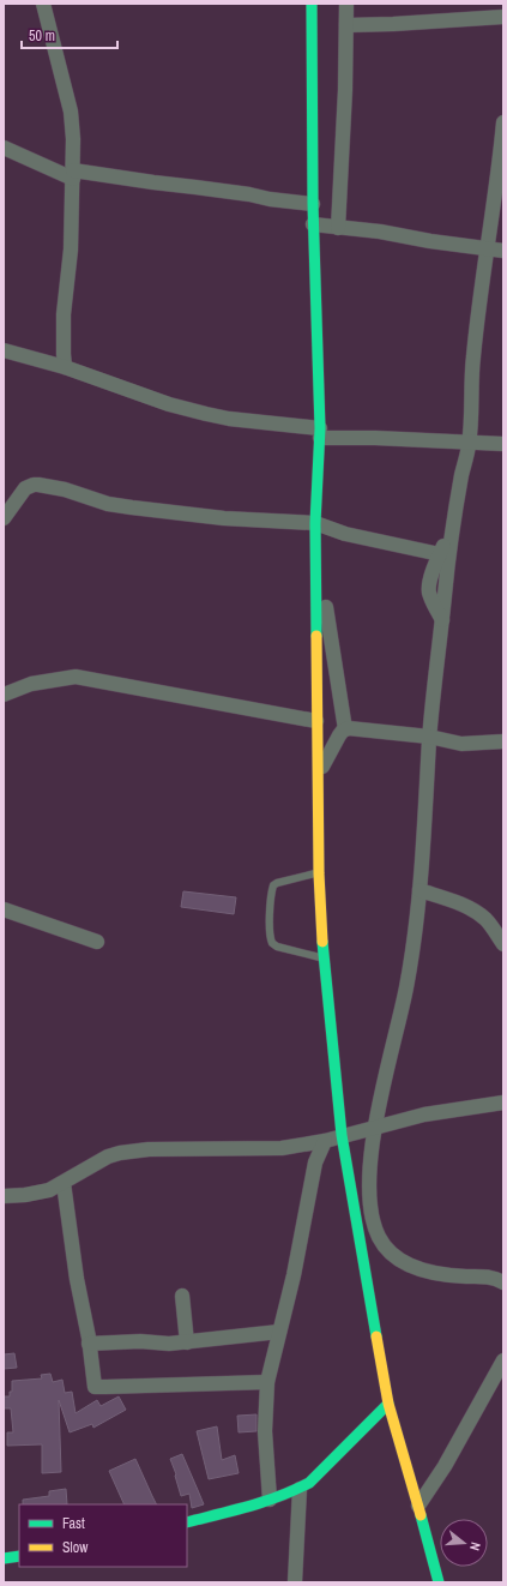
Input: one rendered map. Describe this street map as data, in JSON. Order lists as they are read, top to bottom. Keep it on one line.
{"legend":["Fast","Slow"],"scale_bar":"50 m","north":"right"}
